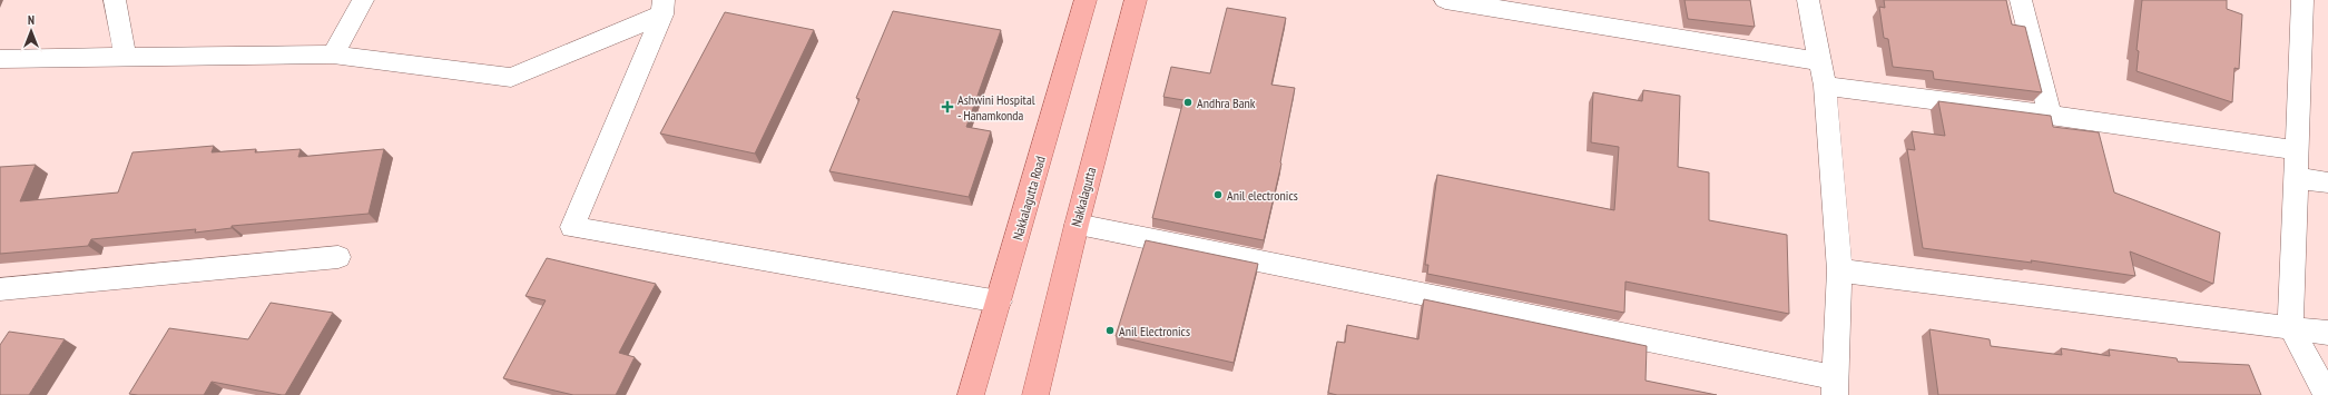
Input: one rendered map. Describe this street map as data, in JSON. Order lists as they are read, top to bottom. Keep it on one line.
{"streets":{"main road":["Nakkalagutta","Nakkalagutta Road"]},"places":{"other":["Andhra Bank","Anil electronics","Anil Electronics"],"health":["Ashwini Hospital - Hanamkonda"]},"north":"top"}
